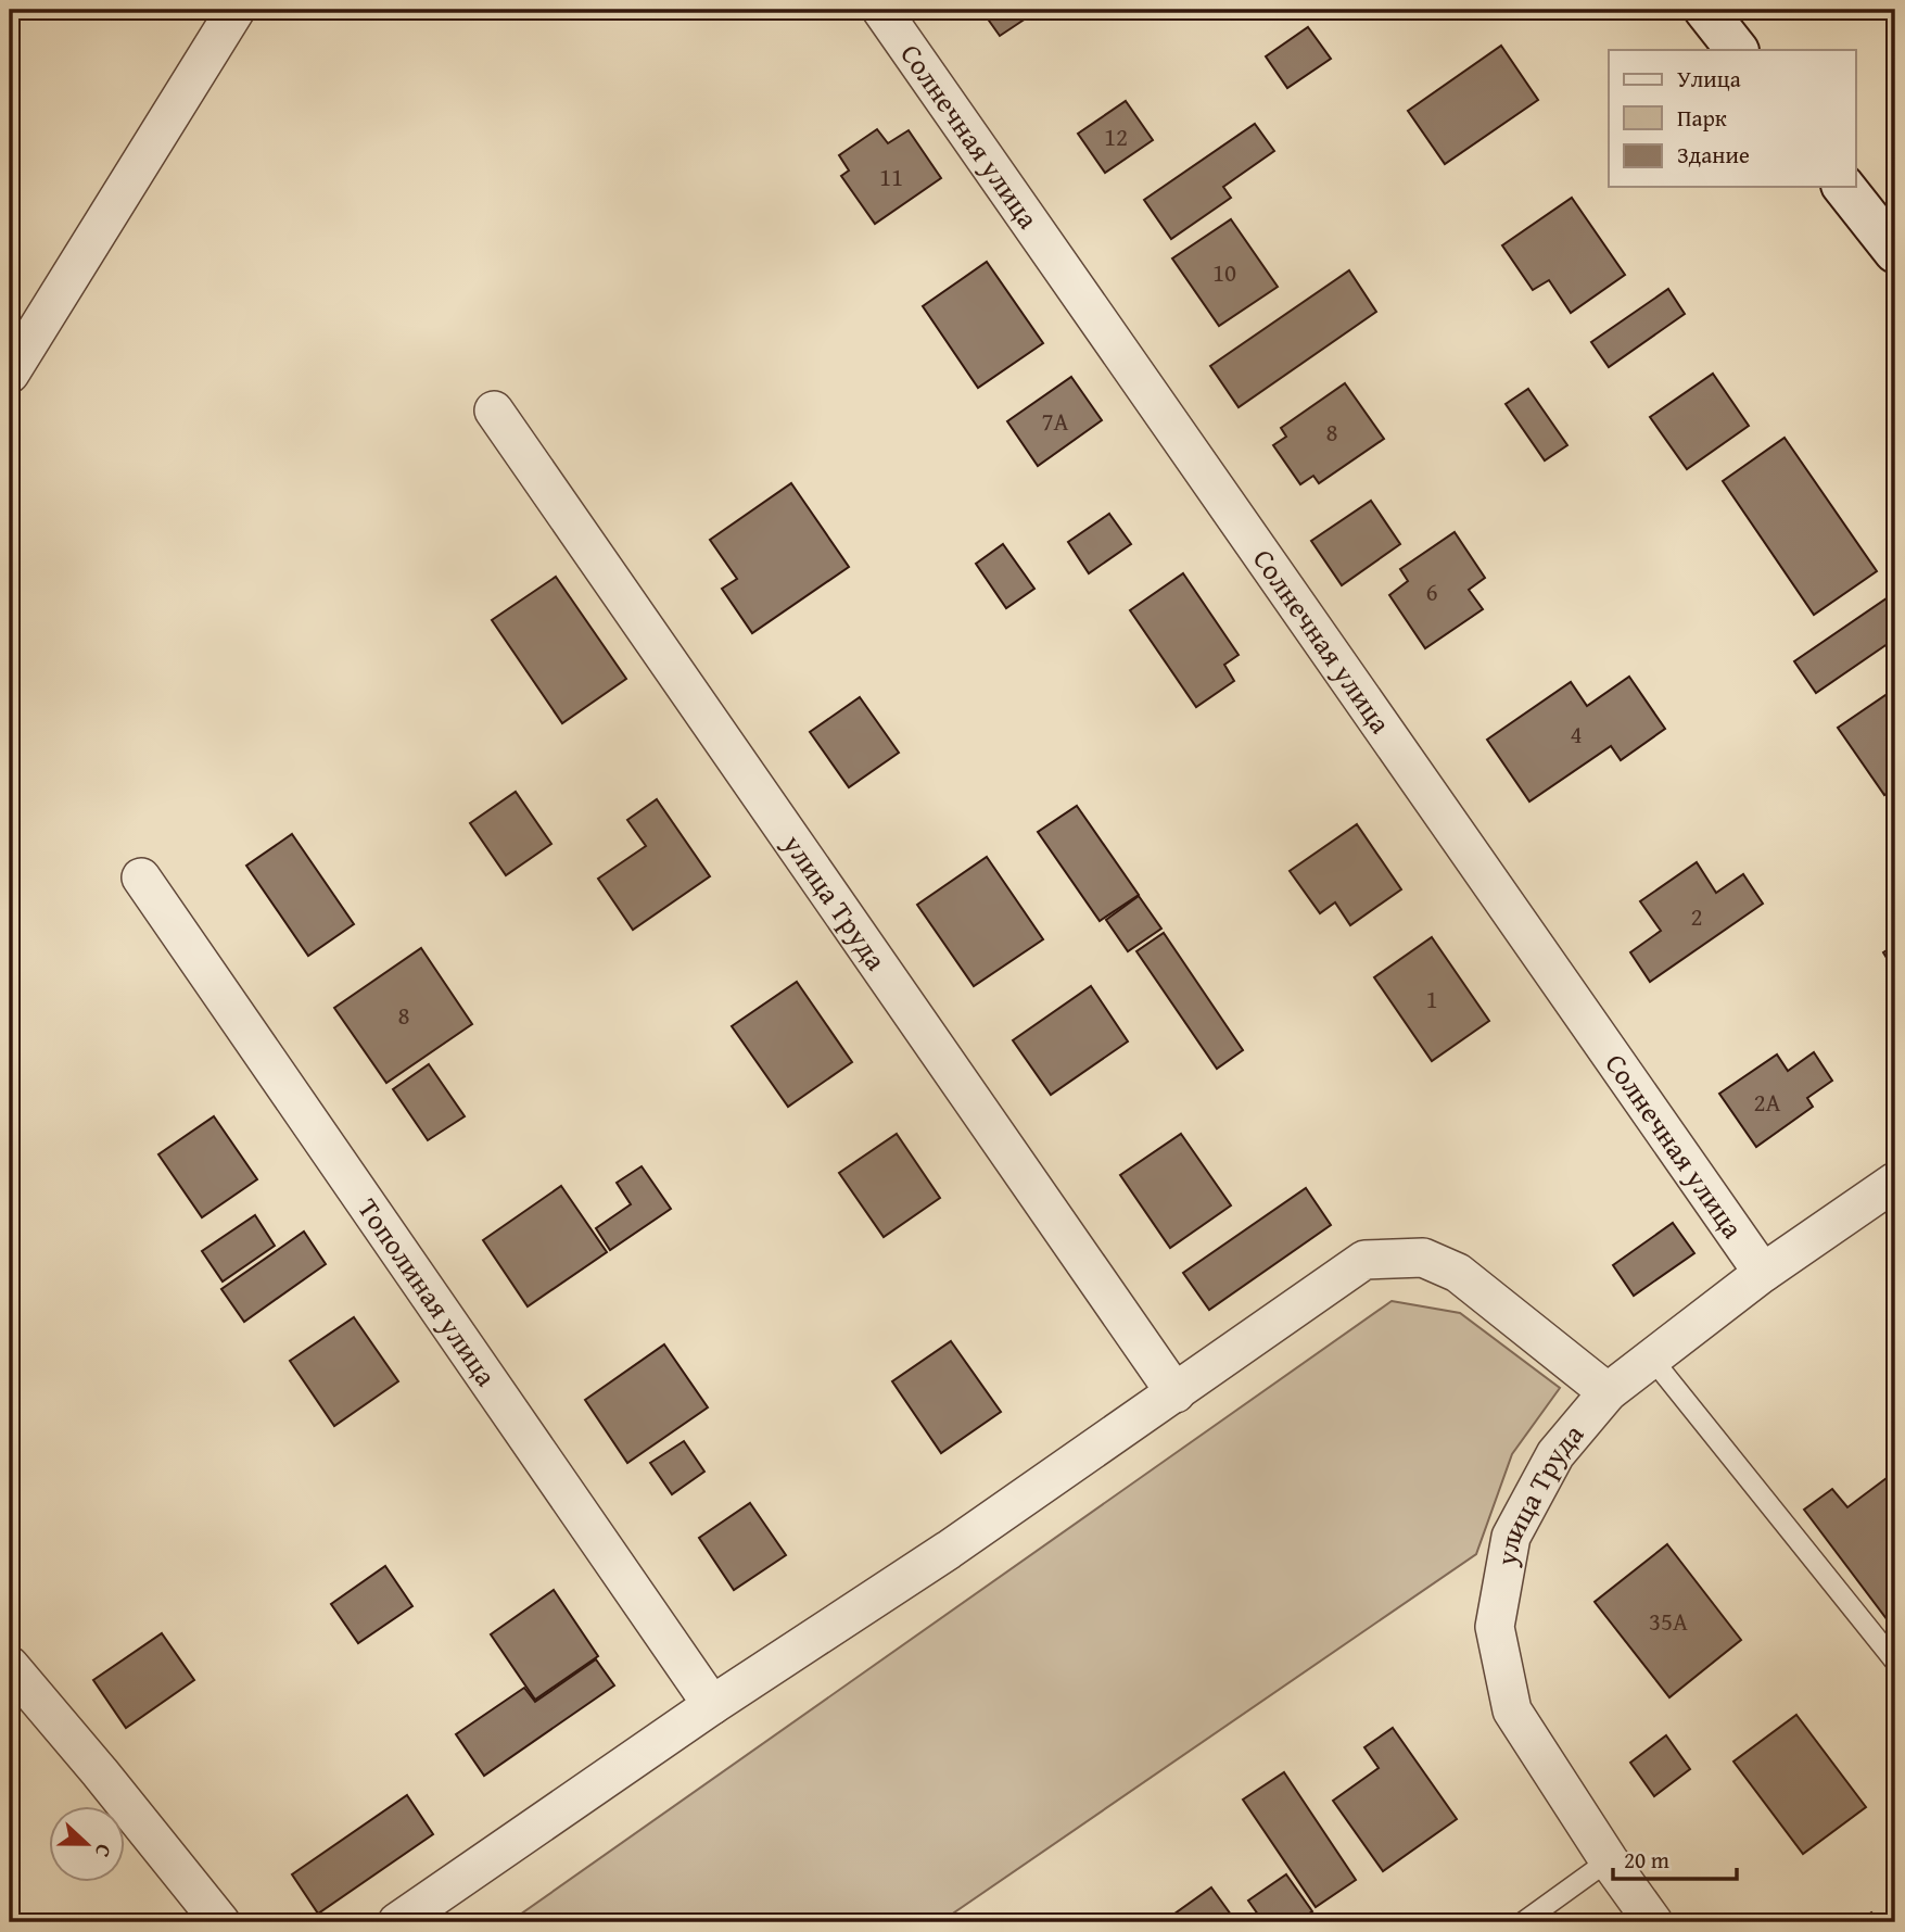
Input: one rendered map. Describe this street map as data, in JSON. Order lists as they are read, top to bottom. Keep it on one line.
{"streets":{"street":["Солнечная улица","улица Труда","Тополиная улица"]},"crossings":[["Солнечная улица","улица Труда"]],"house_numbers":["12","11","10","7А","8","6","4","2","1","8","2А","35А"],"legend":["Улица","Парк","Здание"],"scale_bar":"20 m","north":"right"}
